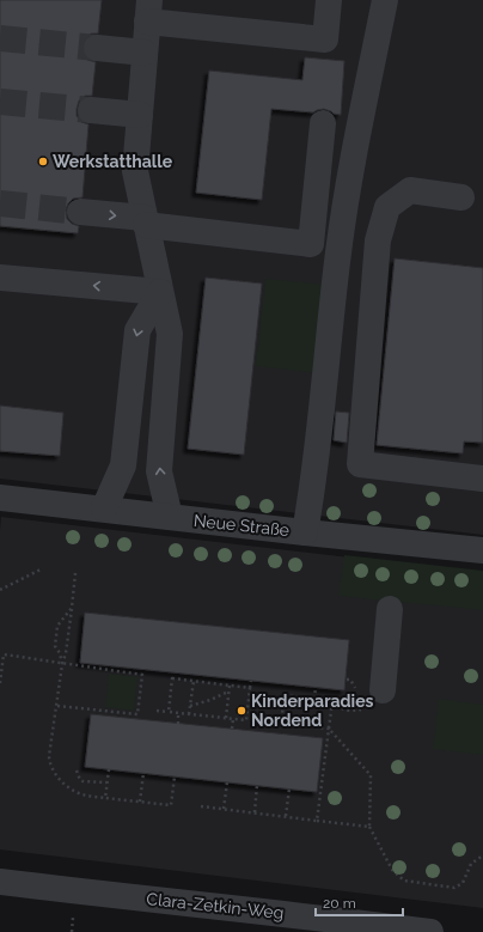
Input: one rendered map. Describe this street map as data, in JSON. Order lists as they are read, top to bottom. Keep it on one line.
{"streets":{"street":["Neue Straße","Clara-Zetkin-Weg"]},"places":["Werkstatthalle","Kinderparadies Nordend"],"scale_bar":"20 m"}
